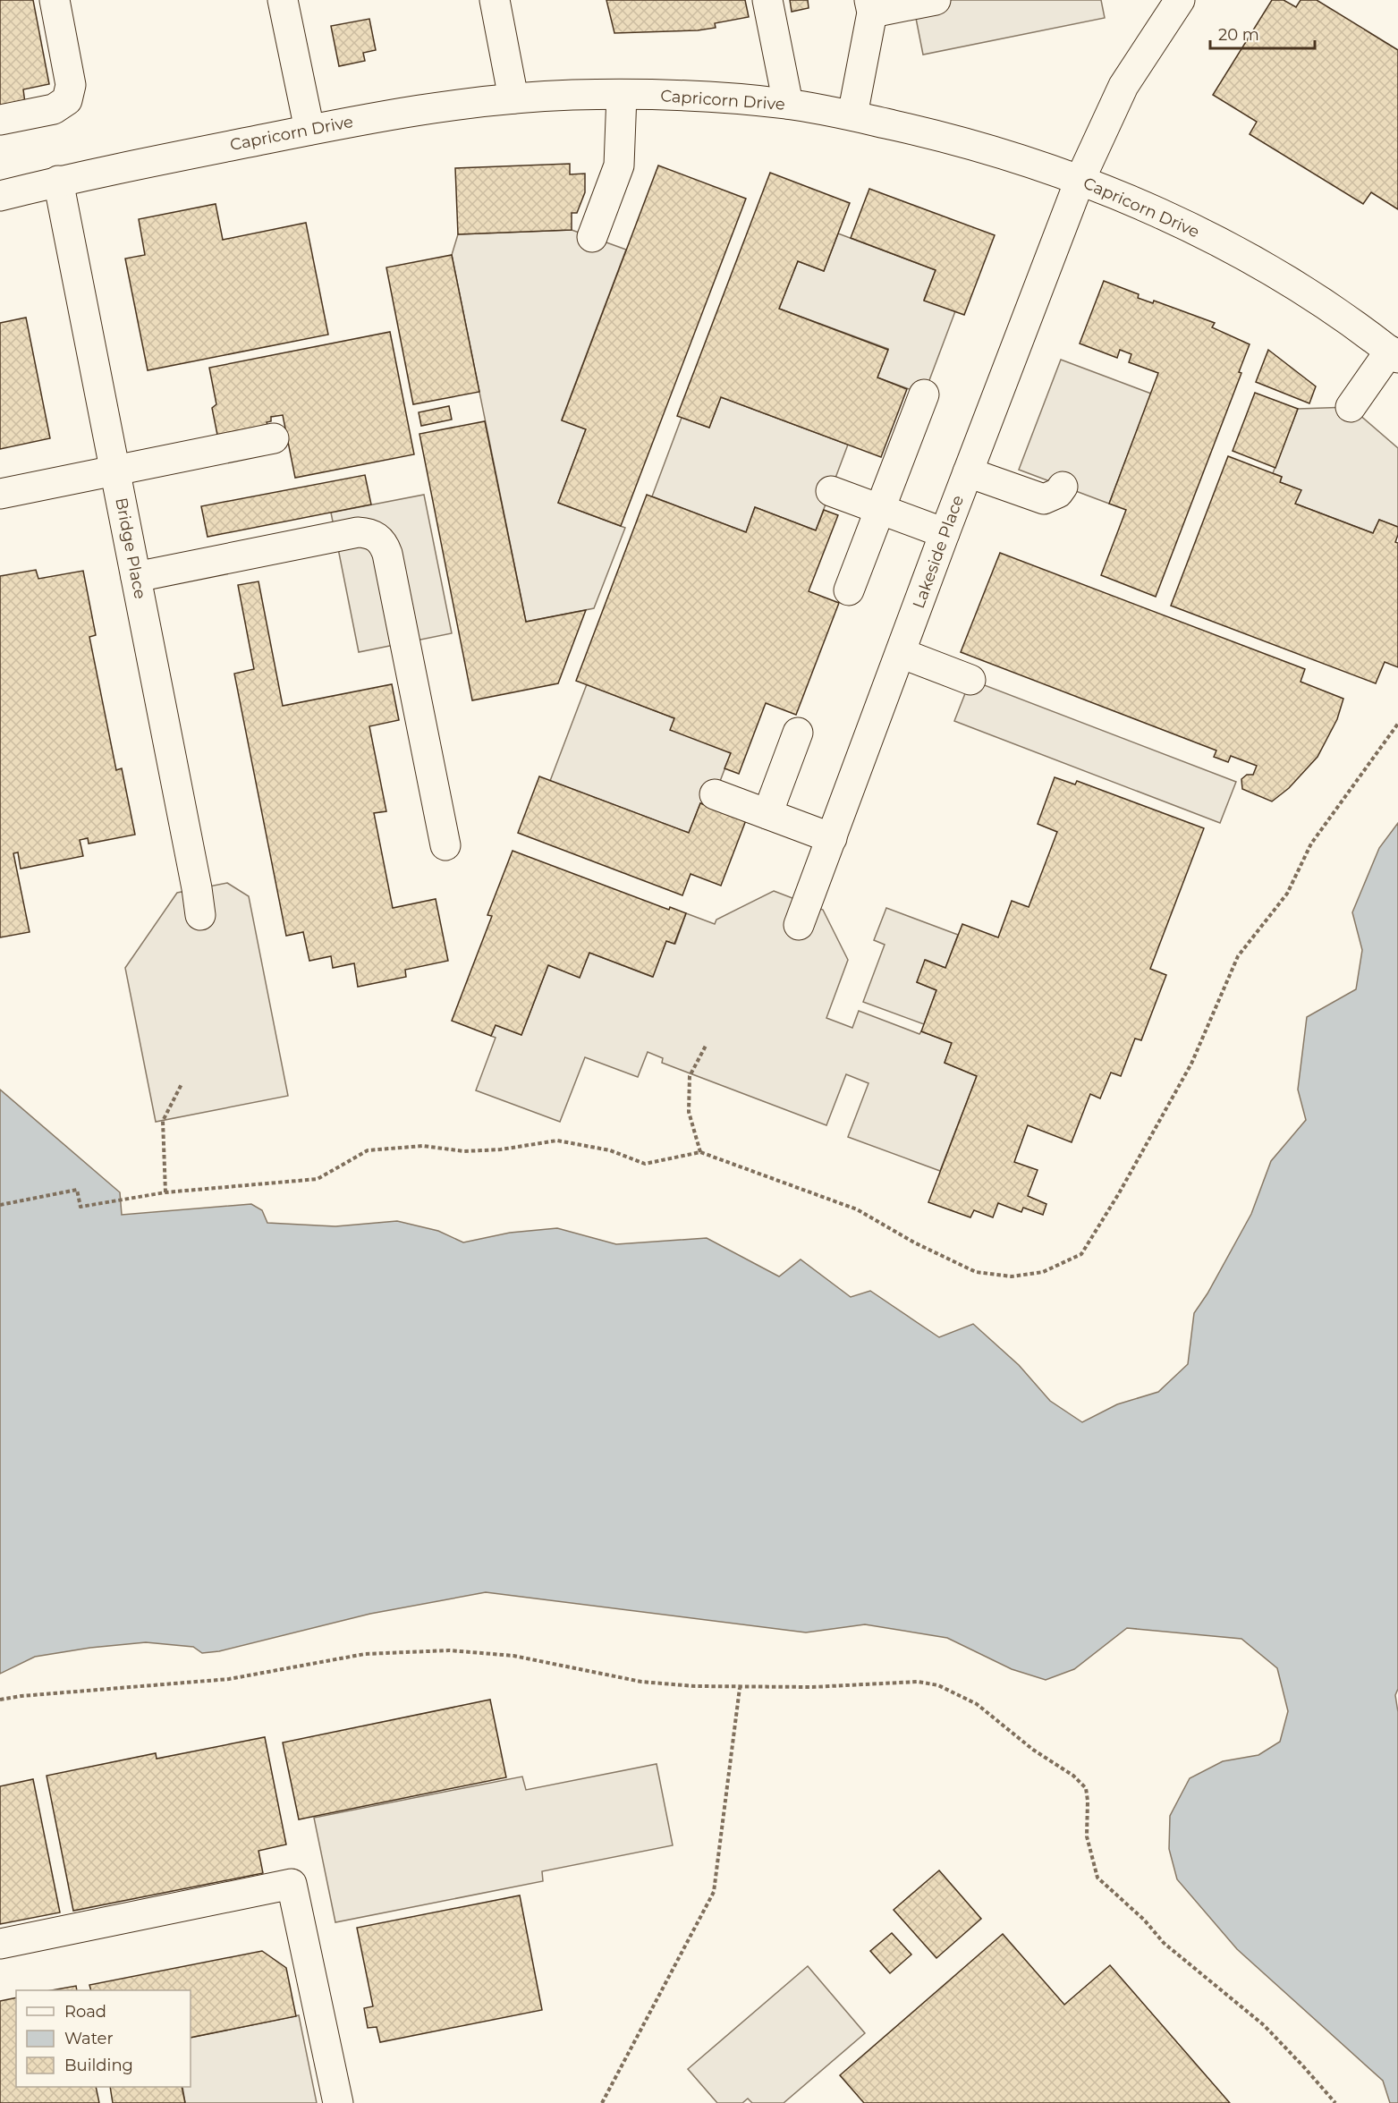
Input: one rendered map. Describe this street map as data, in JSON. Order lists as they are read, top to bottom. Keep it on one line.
{"streets":{"street":["Capricorn Drive","Bridge Place","Lakeside Place"]},"crossings":[["Capricorn Drive","Bridge Place"],["Capricorn Drive","Lakeside Place"]],"legend":["Road","Water","Building"],"scale_bar":"20 m"}
